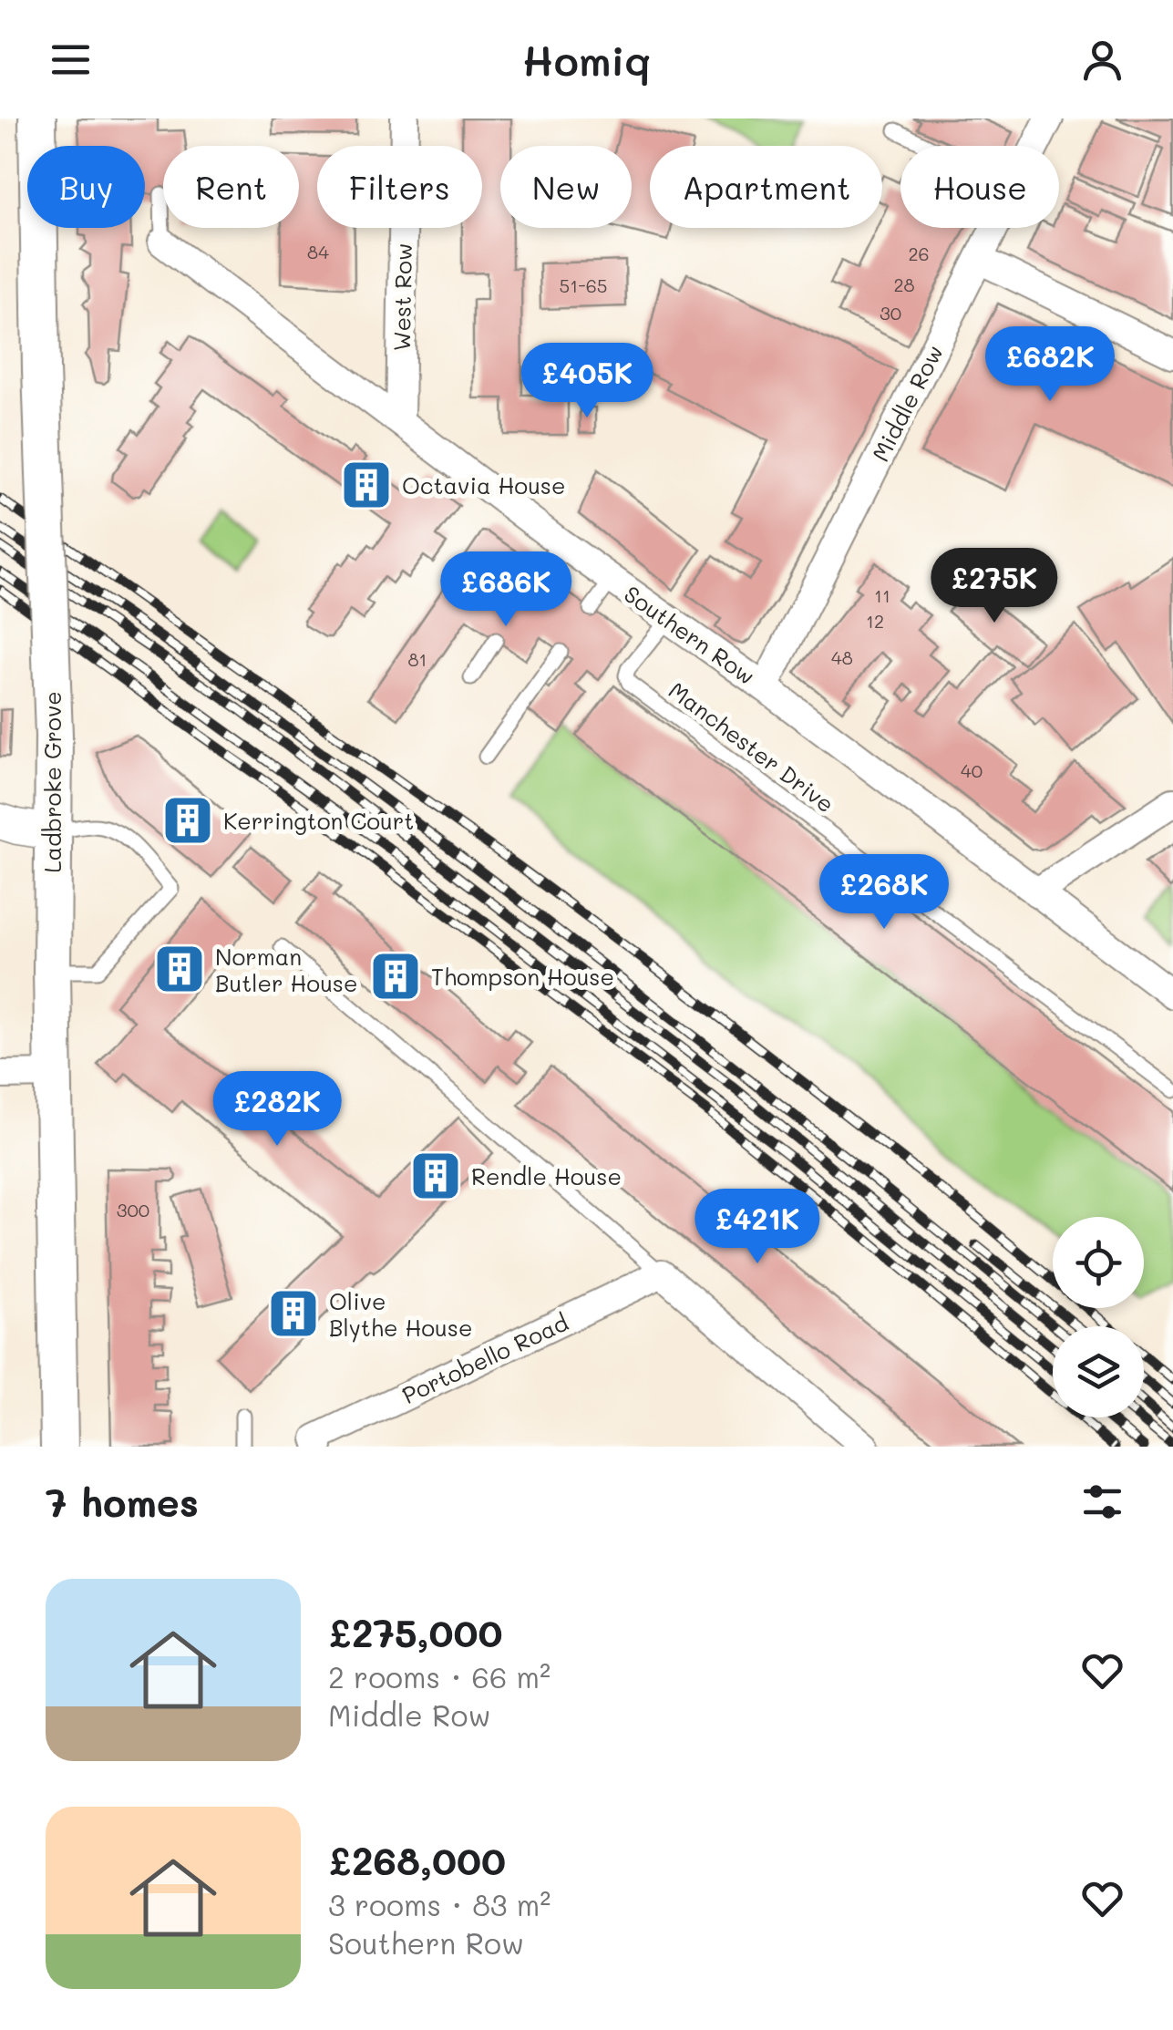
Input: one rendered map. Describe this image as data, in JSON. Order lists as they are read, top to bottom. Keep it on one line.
{"streets":{"main road":["Ladbroke Grove"],"street":["West Row","Middle Row","Southern Row","Portobello Road"],"lane":["Manchester Drive"]},"crossings":[["West Row","Southern Row"],["Middle Row","Southern Row"],["Southern Row","Manchester Drive"]],"places":{"building":["Octavia House","Kerrington Court","Norman Butler House","Thompson House","Rendle House","Olive Blythe House"]},"house_numbers":["84","26","28","51-65","30","11","12","48","81","40","300"],"page":{"header":"Homiq","chip":["Buy","Rent","Filters","New","Apartment","House"],"price":["£682K","£405K","£275K","£686K","£268K","£282K","£421K"],"heading":"7 homes","list":[{"name":"£275,000","note":"2 rooms · 66 m² · Middle Row"},{"name":"£268,000","note":"3 rooms · 83 m² · Southern Row"}]}}
